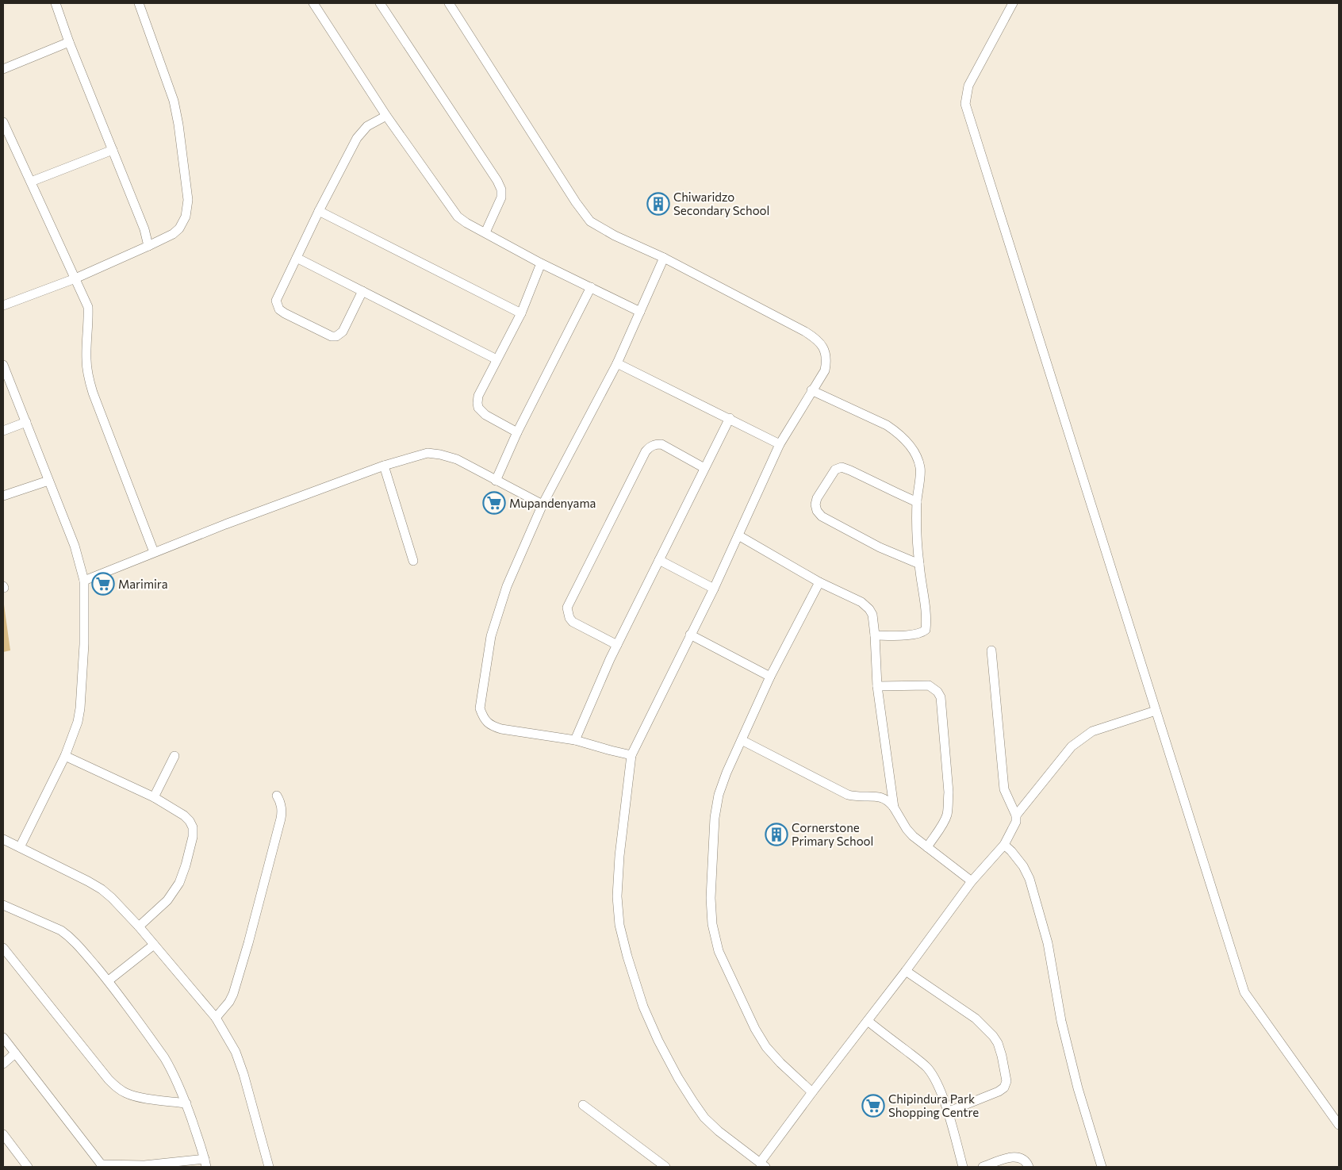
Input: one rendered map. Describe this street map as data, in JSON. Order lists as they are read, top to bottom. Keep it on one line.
{"places":{"building":["Chiwaridzo Secondary School","Cornerstone Primary School"],"supermarket":["Mupandenyama","Marimira","Chipindura Park Shopping Centre"]}}
